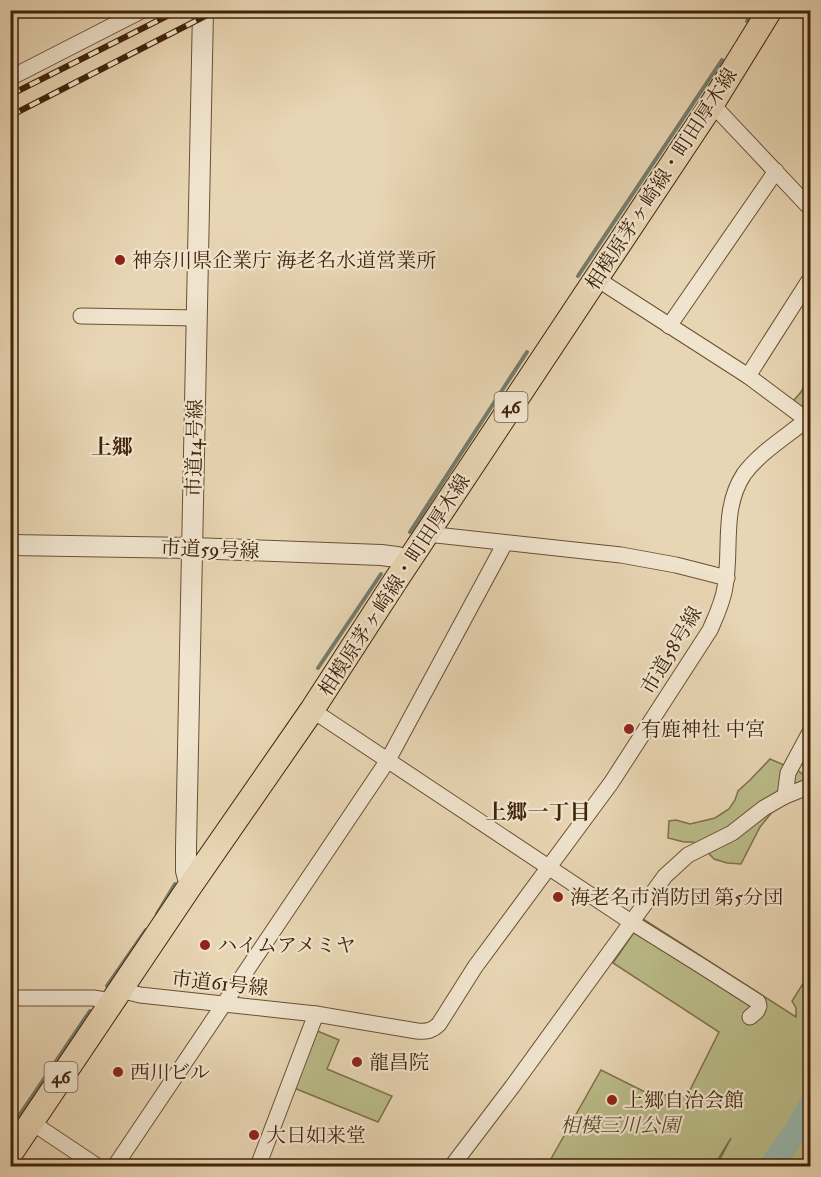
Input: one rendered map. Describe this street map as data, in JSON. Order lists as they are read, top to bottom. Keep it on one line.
{"streets":{"main road":["相模原茅ヶ崎線・町田厚木線","46"],"street":["市道14号線","市道59号線","市道58号線","市道61号線"]},"crossings":[["相模原茅ヶ崎線・町田厚木線","市道14号線"],["相模原茅ヶ崎線・町田厚木線","市道59号線"],["相模原茅ヶ崎線・町田厚木線","市道61号線"],["市道14号線","市道59号線"],["市道58号線","市道61号線"]],"districts":["上郷","上郷一丁目"],"parks":["相模三川公園"],"places":["神奈川県企業庁 海老名水道営業所","有鹿神社 中宮","海老名市消防団 第5分団","ハイムアメミヤ","龍昌院","西川ビル","上郷自治会館","大日如来堂"]}
